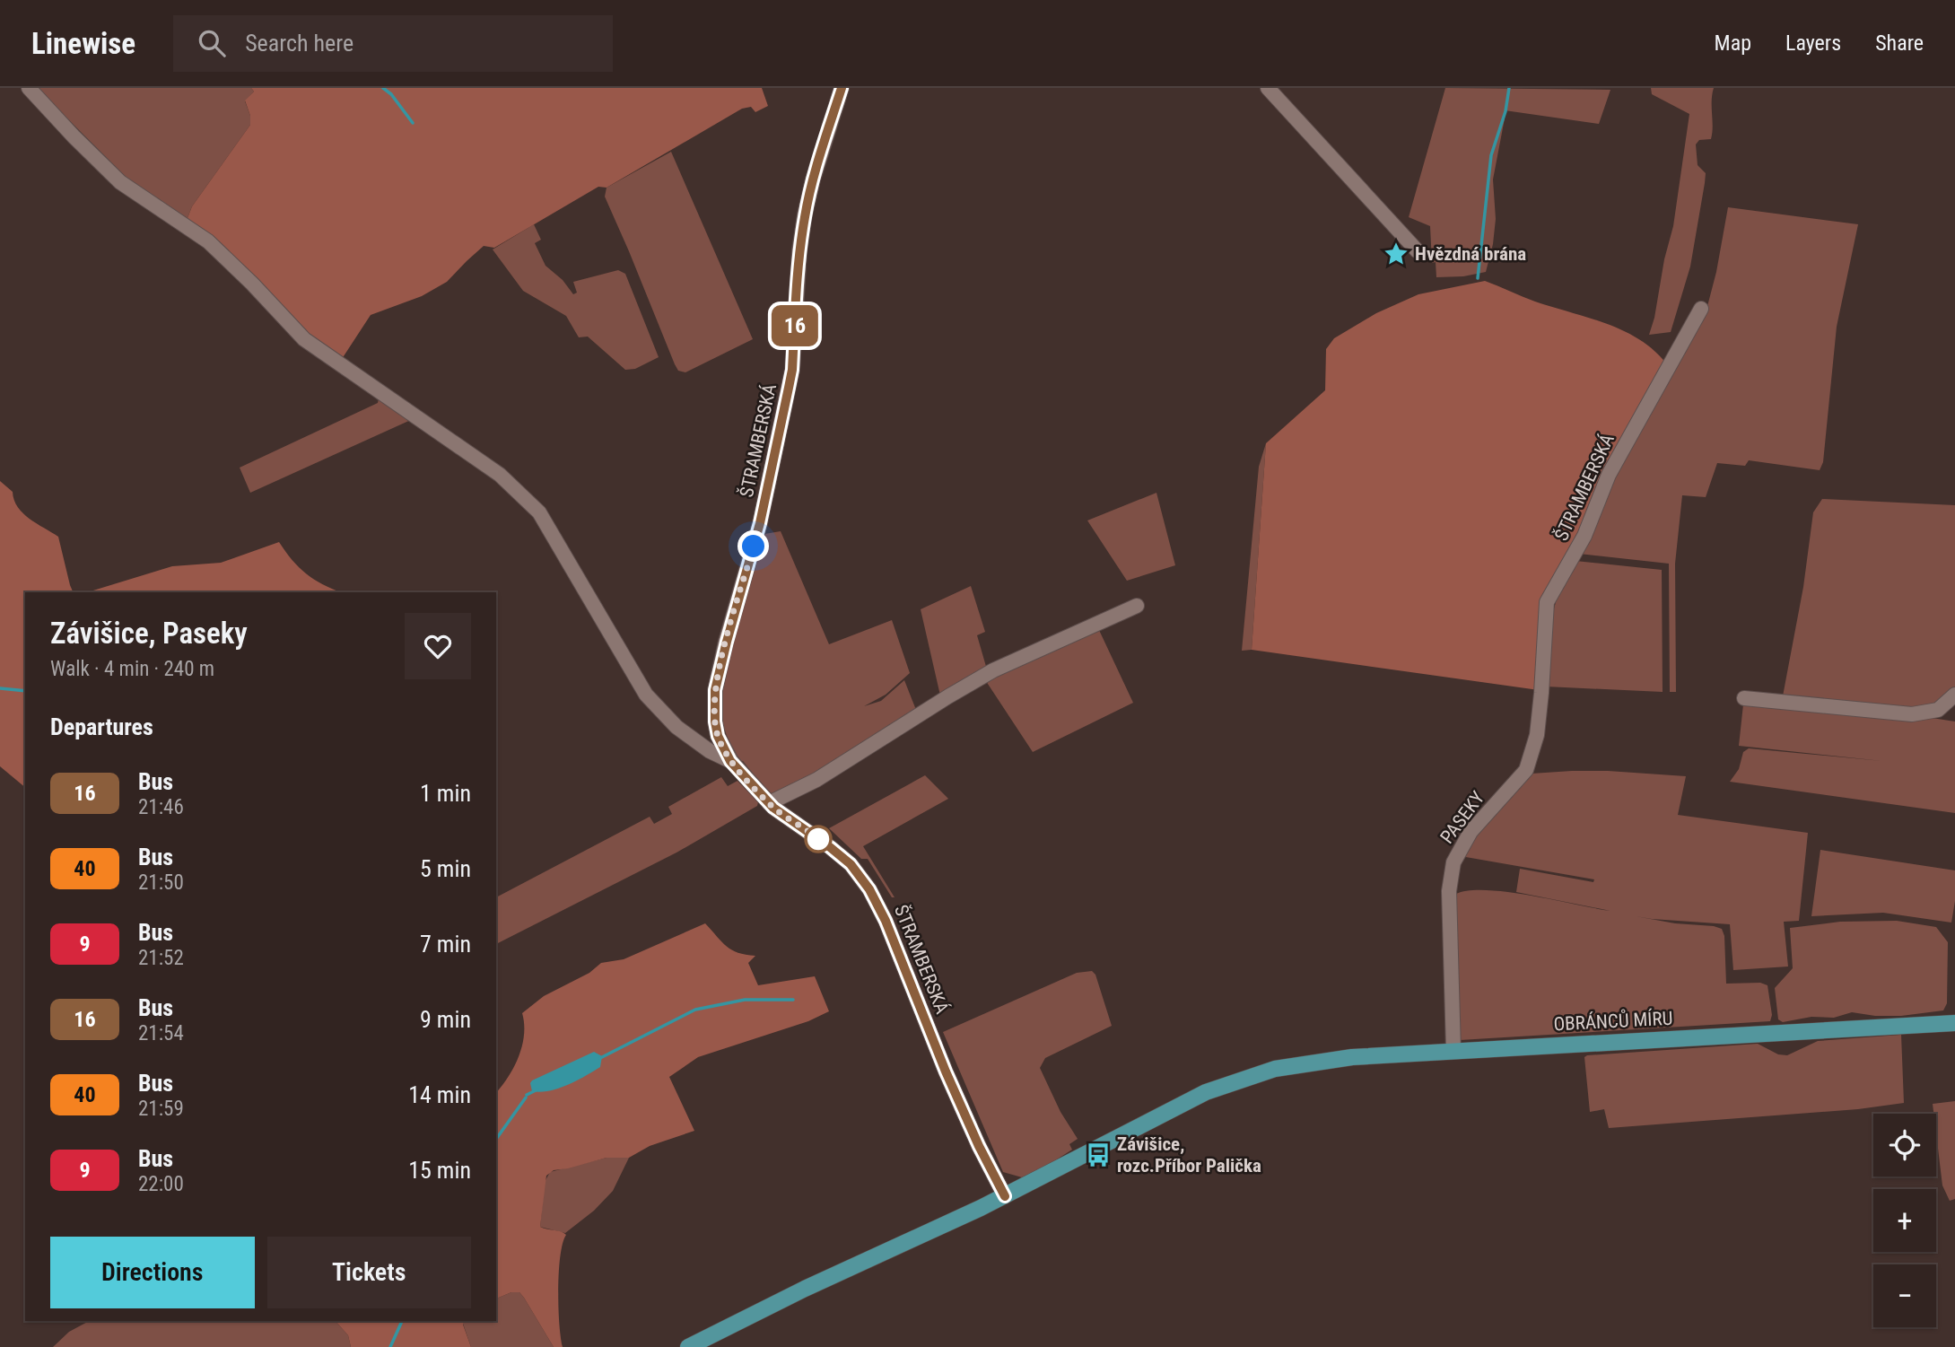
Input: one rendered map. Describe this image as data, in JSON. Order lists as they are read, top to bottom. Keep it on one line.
{"streets":{"main road":["OBRÁNCŮ MÍRU"],"street":["ŠTRAMBERSKÁ","PASEKY"]},"crossings":[["ŠTRAMBERSKÁ","PASEKY"],["ŠTRAMBERSKÁ","OBRÁNCŮ MÍRU"],["PASEKY","OBRÁNCŮ MÍRU"]],"places":{"place":["Hvězdná brána"],"bus stop":["Závišice, rozc.Příbor Palička"]},"lines":["bus line 16"],"page":{"header":"Linewise","search":"Search here","nav":["Map","Layers","Share"],"on_map":"16","heading":[["Závišice, Paseky","Walk · 4 min · 240 m"],"Departures"],"list":[{"mark":"16","name":"Bus","note":"21:46","value":"1 min"},{"mark":"40","name":"Bus","note":"21:50","value":"5 min"},{"mark":"9","name":"Bus","note":"21:52","value":"7 min"},{"mark":"16","name":"Bus","note":"21:54","value":"9 min"},{"mark":"40","name":"Bus","note":"21:59","value":"14 min"},{"mark":"9","name":"Bus","note":"22:00","value":"15 min"}],"map_buttons":["+","−"],"buttons":["Directions","Tickets"]}}
